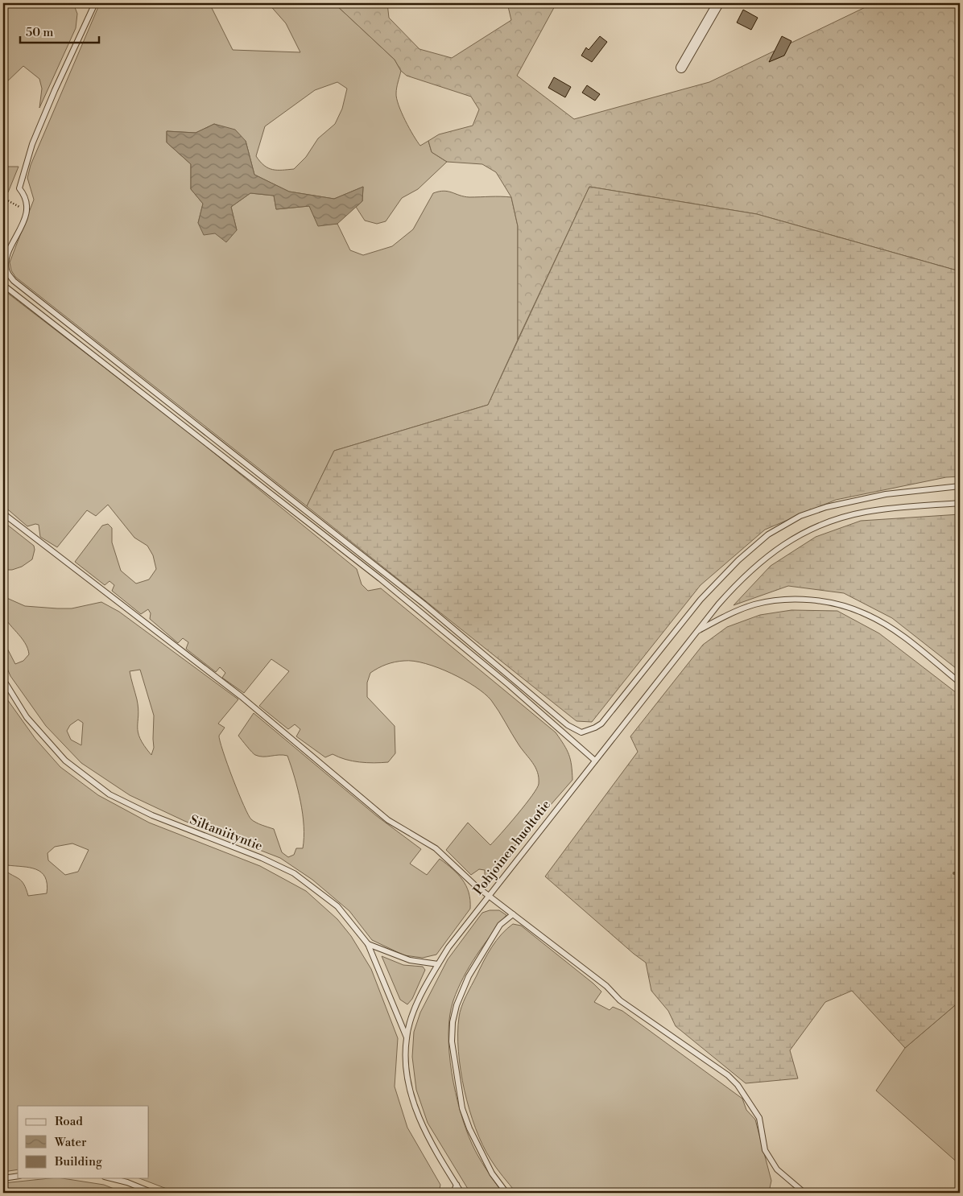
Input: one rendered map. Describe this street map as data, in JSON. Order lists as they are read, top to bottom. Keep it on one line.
{"streets":{"lane":["Siltaniityntie","Pohjoinen huoltotie"]},"crossings":[["Siltaniityntie","Pohjoinen huoltotie"]],"legend":["Road","Water","Building"],"scale_bar":"50 m"}
